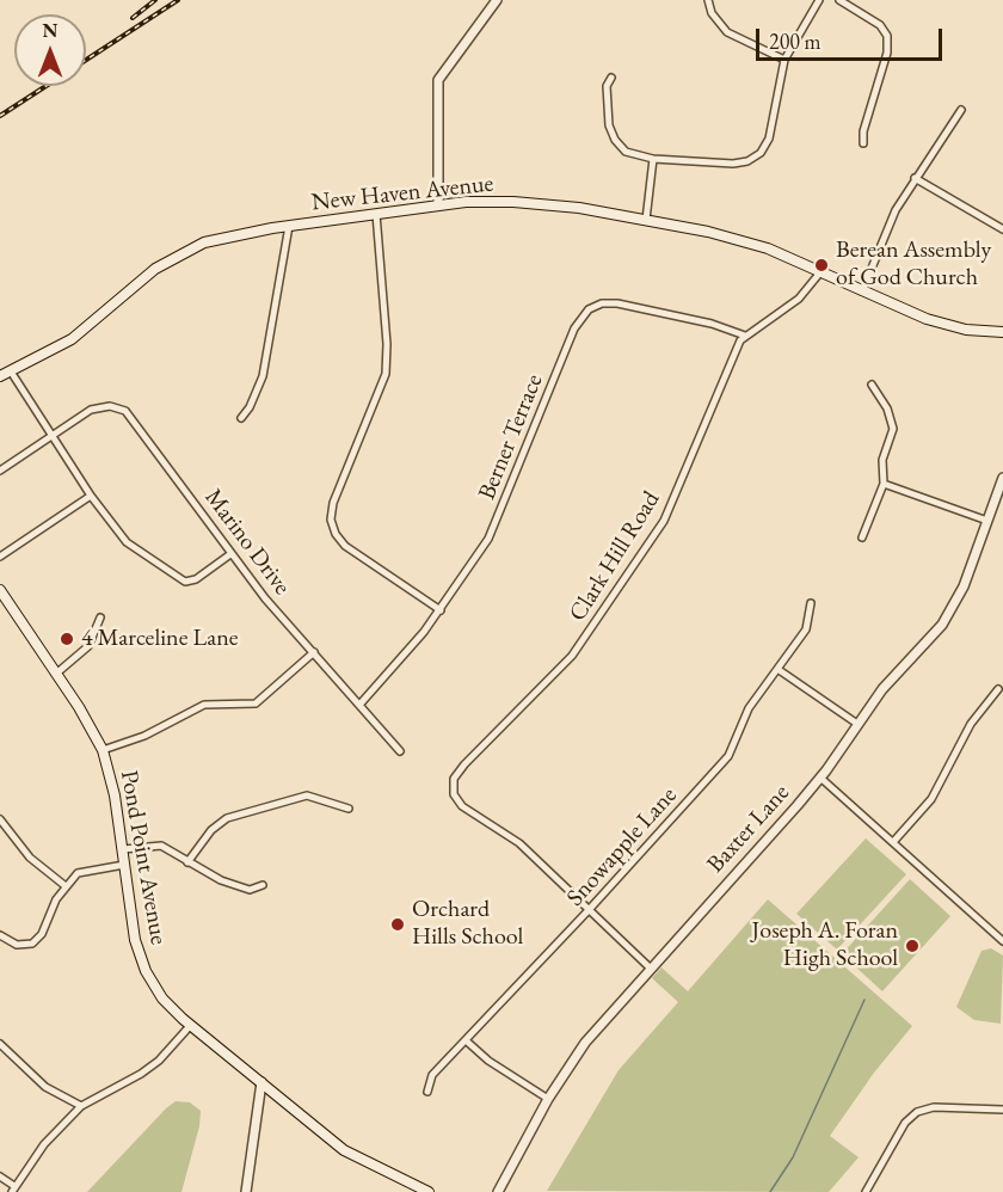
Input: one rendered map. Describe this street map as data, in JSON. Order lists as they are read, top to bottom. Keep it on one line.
{"streets":{"main road":["New Haven Avenue","Pond Point Avenue"],"street":["Berner Terrace","Marino Drive","Clark Hill Road","Baxter Lane","Snowapple Lane"]},"crossings":[["New Haven Avenue","Clark Hill Road"],["Berner Terrace","Marino Drive"],["Berner Terrace","Clark Hill Road"],["Clark Hill Road","Snowapple Lane"]],"places":["Berean Assembly of God Church","4 Marceline Lane","Orchard Hills School","Joseph A. Foran High School"],"scale_bar":"200 m","north":"top"}
